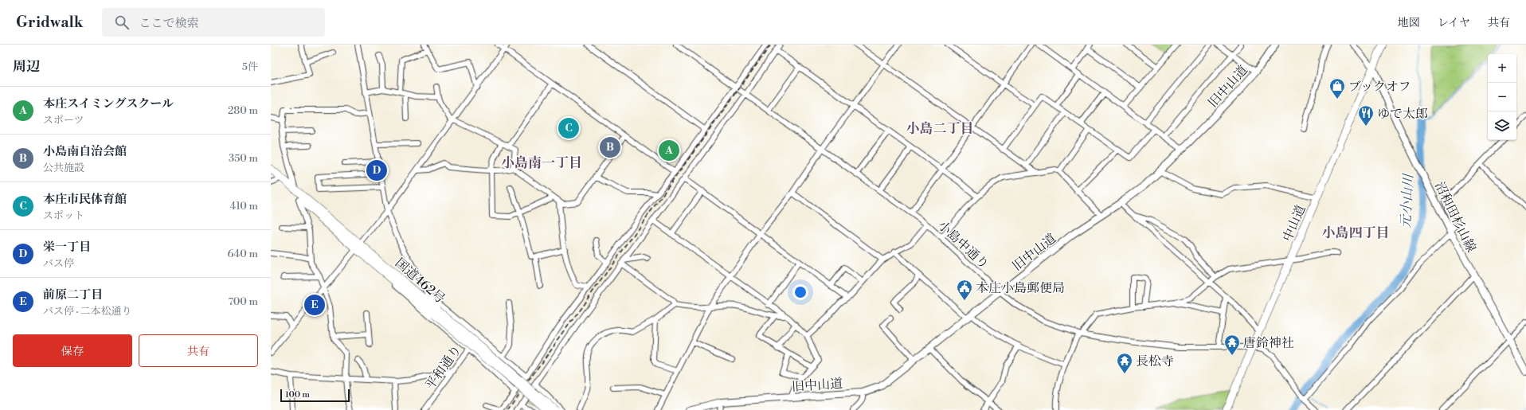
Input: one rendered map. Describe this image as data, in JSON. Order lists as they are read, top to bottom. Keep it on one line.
{"streets":{"highway":["中山道","国道462号"],"main road":["旧中山道","沼和田杉山線"],"street":["小島中通り","平和通り"]},"crossings":[["旧中山道","小島中通り"],["沼和田杉山線","中山道"],["中山道","小島中通り"]],"districts":["小島二丁目","小島南一丁目","小島四丁目"],"water":["元小山川"],"places":{"shop":["ブックオフ"],"restaurant":["ゆで太郎"],"public building":["本庄小島郵便局"],"temple":["唐鈴神社","長松寺"]},"scale_bar":"100 m","page":{"header":"Gridwalk","search":"ここで検索","nav":["地図","レイヤ","共有"],"heading":["周辺","5件"],"map_buttons":["+","−"],"list":[{"mark":"A","name":"本庄スイミングスクール","note":"スポーツ","value":"280 m"},{"mark":"B","name":"小島南自治会館","note":"公共施設","value":"350 m"},{"mark":"C","name":"本庄市民体育館","note":"スポット","value":"410 m"},{"mark":"D","name":"栄一丁目","note":"バス停","value":"640 m"},{"mark":"E","name":"前原二丁目","note":"バス停 · 二本松通り","value":"700 m"}],"pins":["C","B","A","D","E"],"buttons":["保存","共有"],"scale":"100 m"}}
